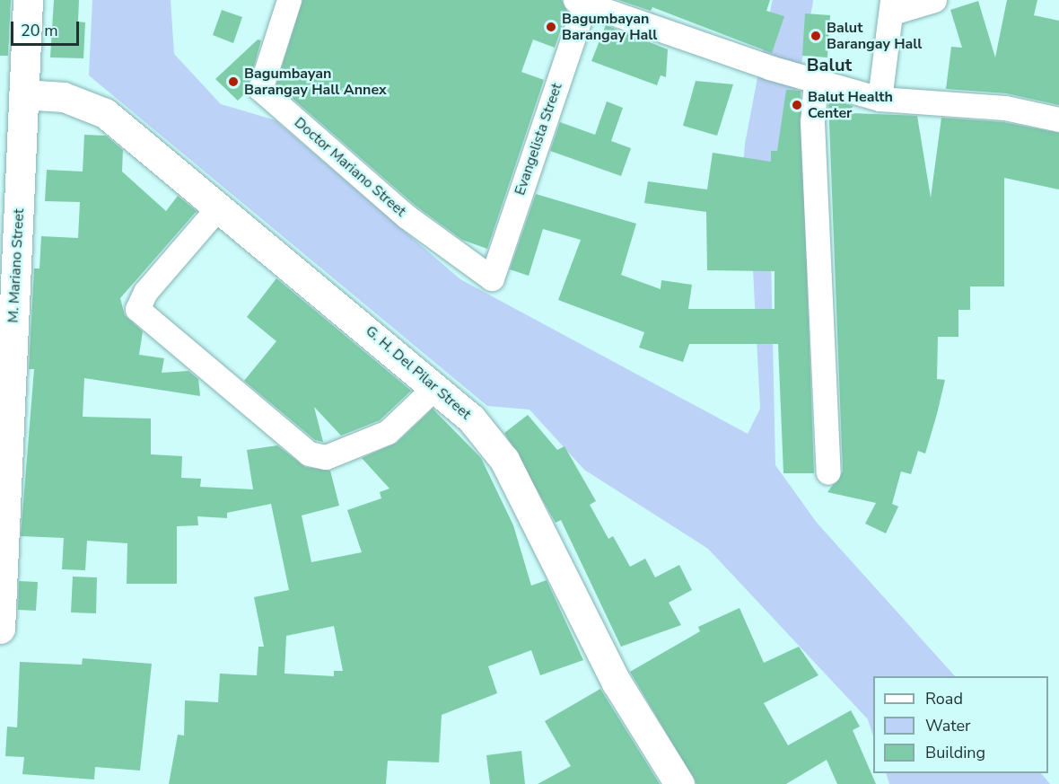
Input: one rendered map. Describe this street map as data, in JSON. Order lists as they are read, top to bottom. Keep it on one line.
{"streets":{"street":["Evangelista Street","Doctor Mariano Street","M. Mariano Street","G. H. Del Pilar Street"]},"crossings":[["Evangelista Street","Doctor Mariano Street"],["M. Mariano Street","G. H. Del Pilar Street"]],"districts":["Balut"],"places":["Bagumbayan Barangay Hall","Balut Barangay Hall","Bagumbayan Barangay Hall Annex","Balut Health Center"],"legend":["Road","Water","Building"],"scale_bar":"20 m"}
